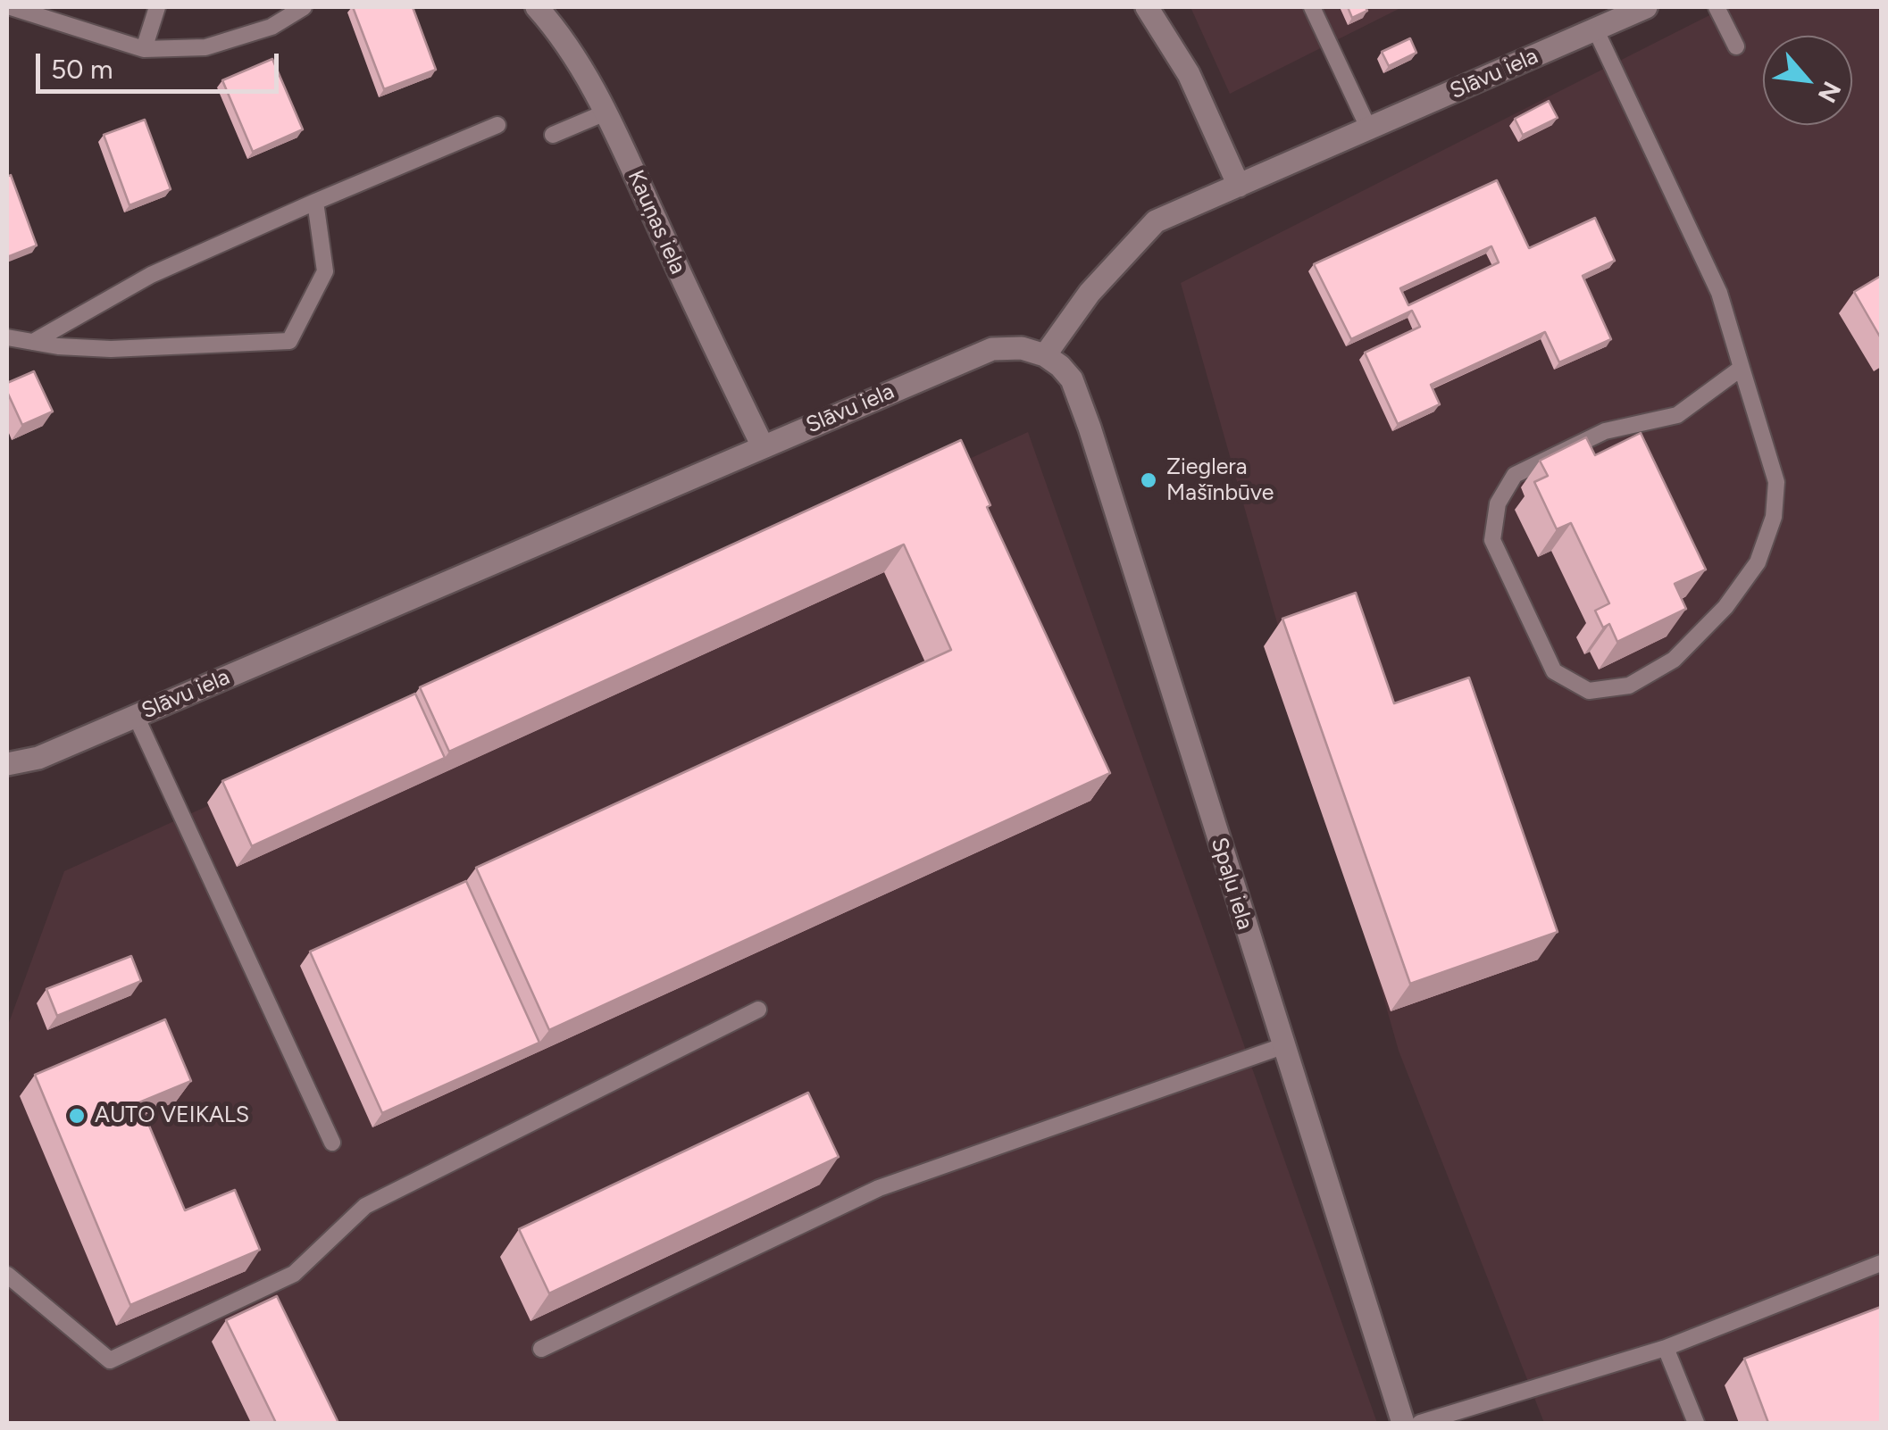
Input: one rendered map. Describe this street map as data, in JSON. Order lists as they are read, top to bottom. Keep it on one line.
{"streets":{"street":["Slāvu iela","Kauņas iela","Spaļu iela"]},"crossings":[["Slāvu iela","Kauņas iela"],["Slāvu iela","Spaļu iela"]],"places":["Zieglera Mašīnbūve","AUTO VEIKALS"],"scale_bar":"50 m","north":"bottom right"}
